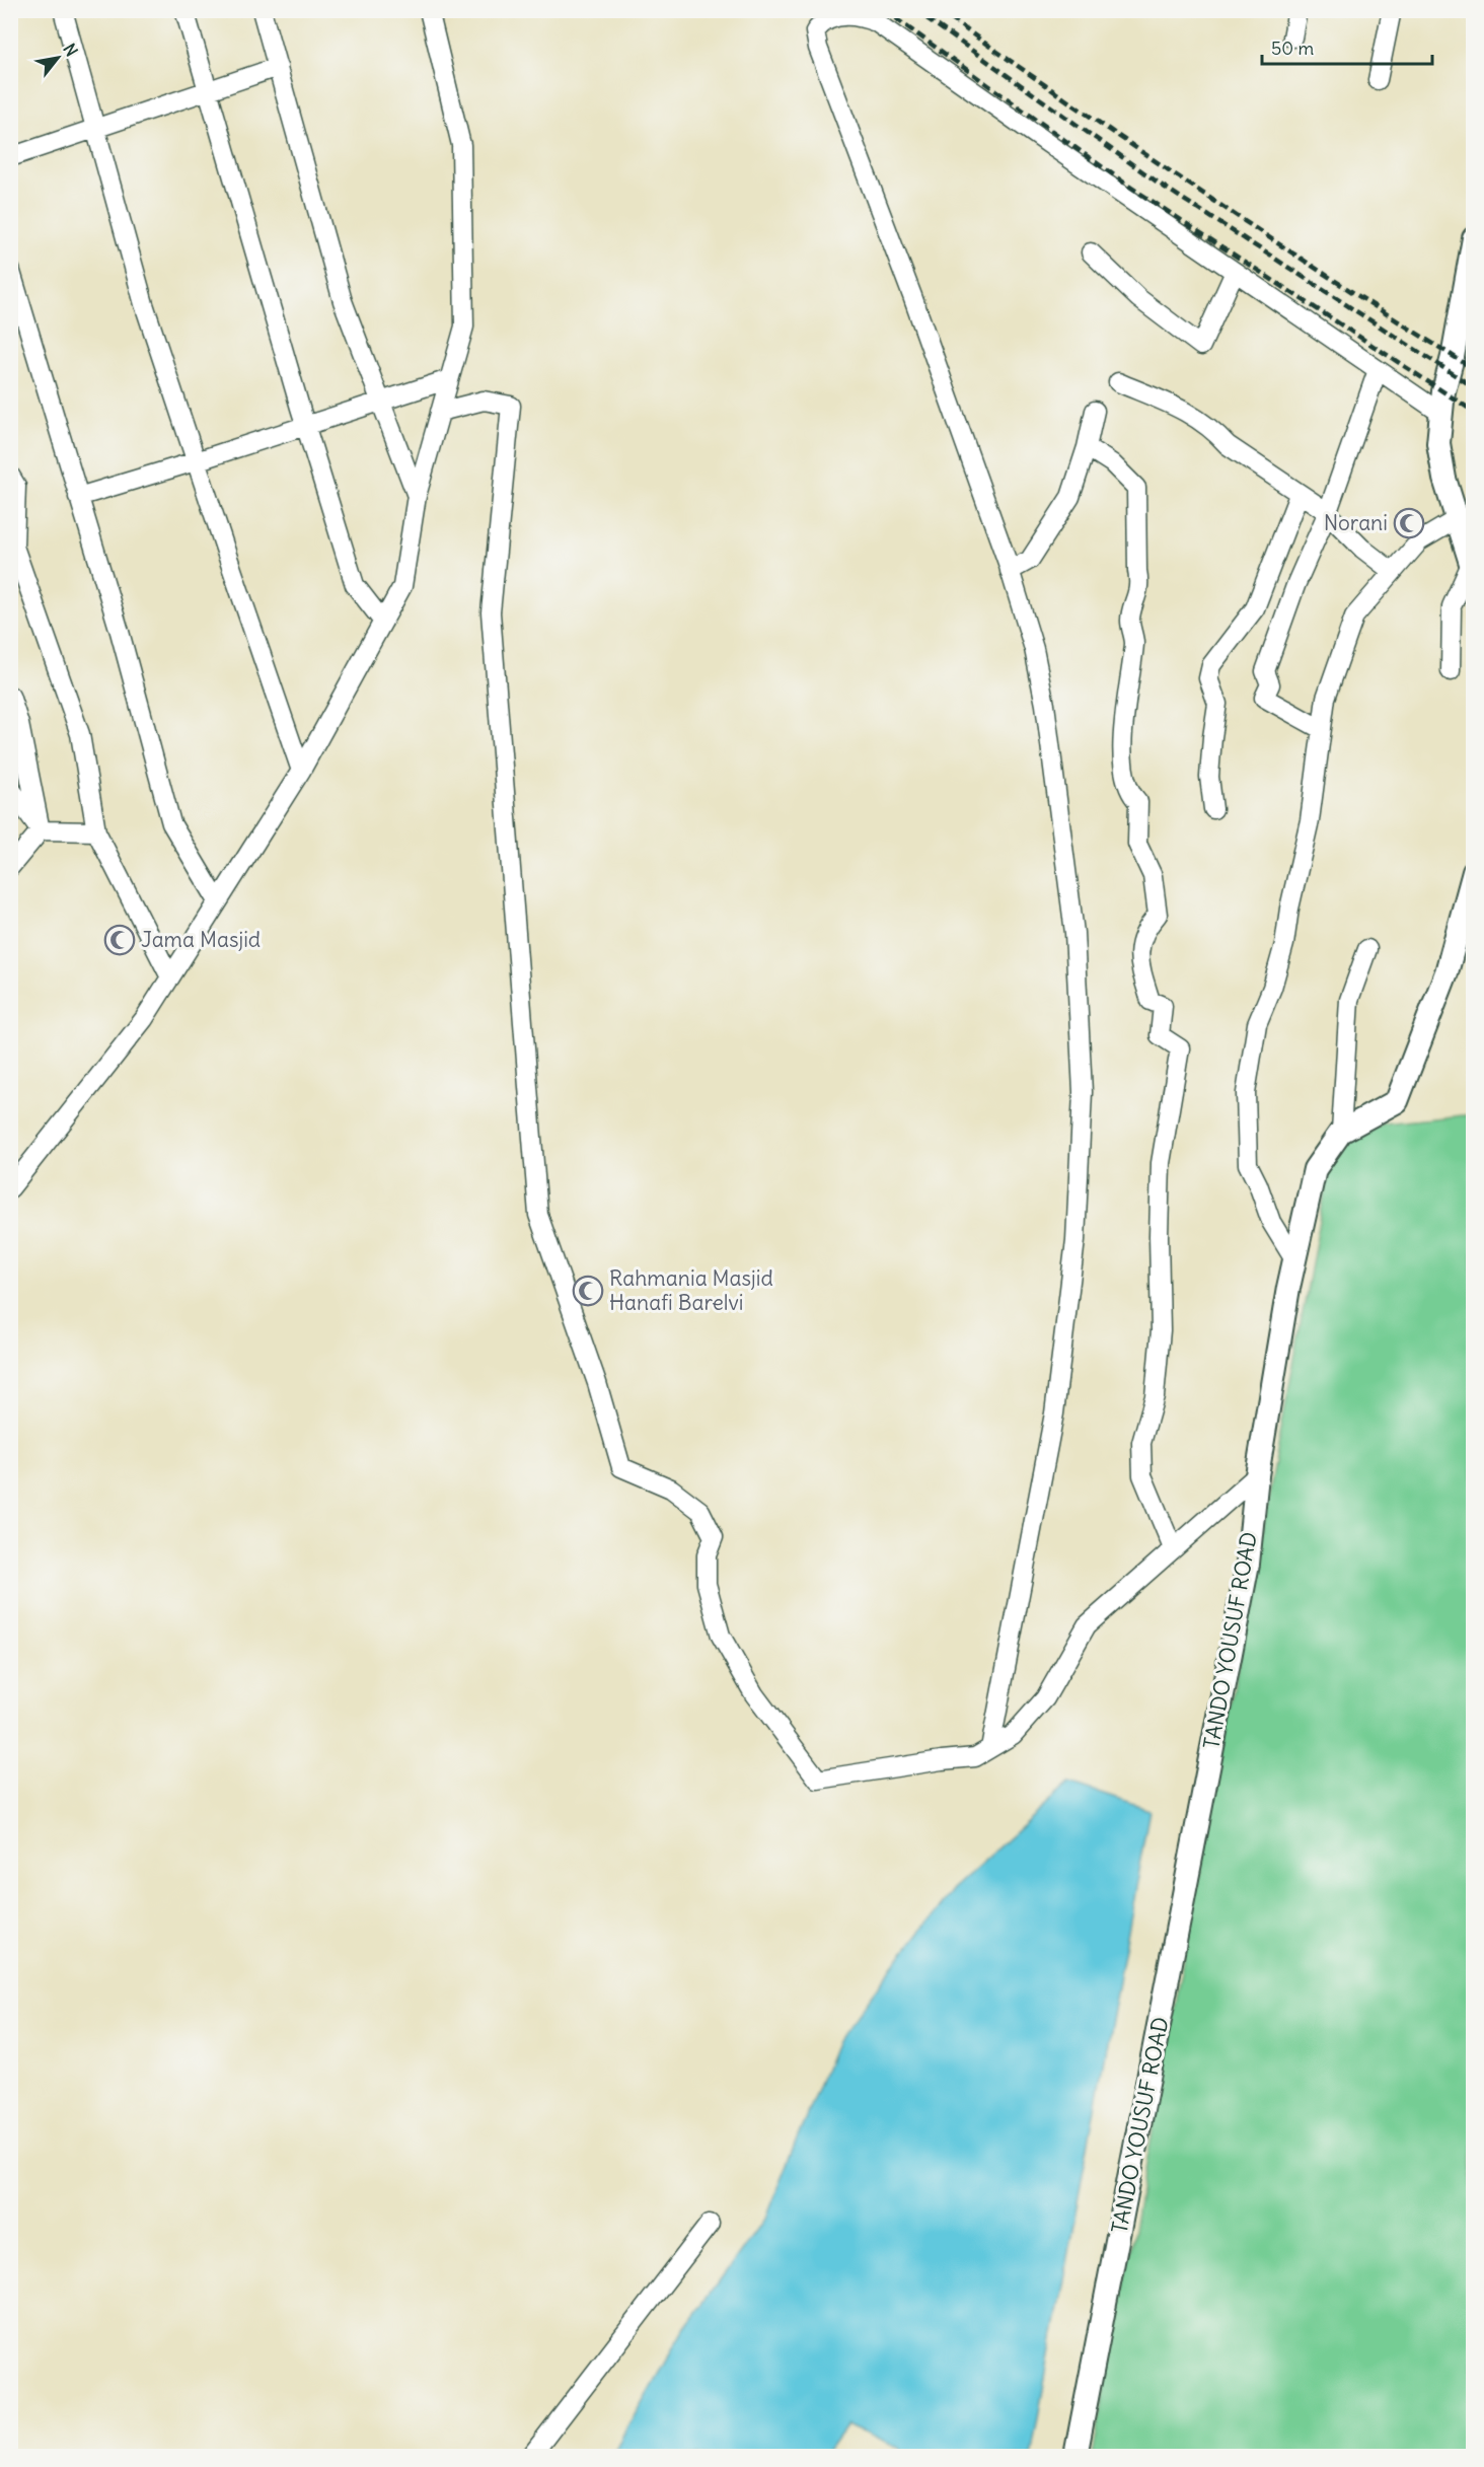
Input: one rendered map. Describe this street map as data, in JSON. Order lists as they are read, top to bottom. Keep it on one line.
{"streets":{"street":["TANDO YOUSUF ROAD"]},"places":{"mosque":["Norani","Jama Masjid","Rahmania Masjid Hanafi Barelvi"]},"scale_bar":"50 m","north":"top right"}
